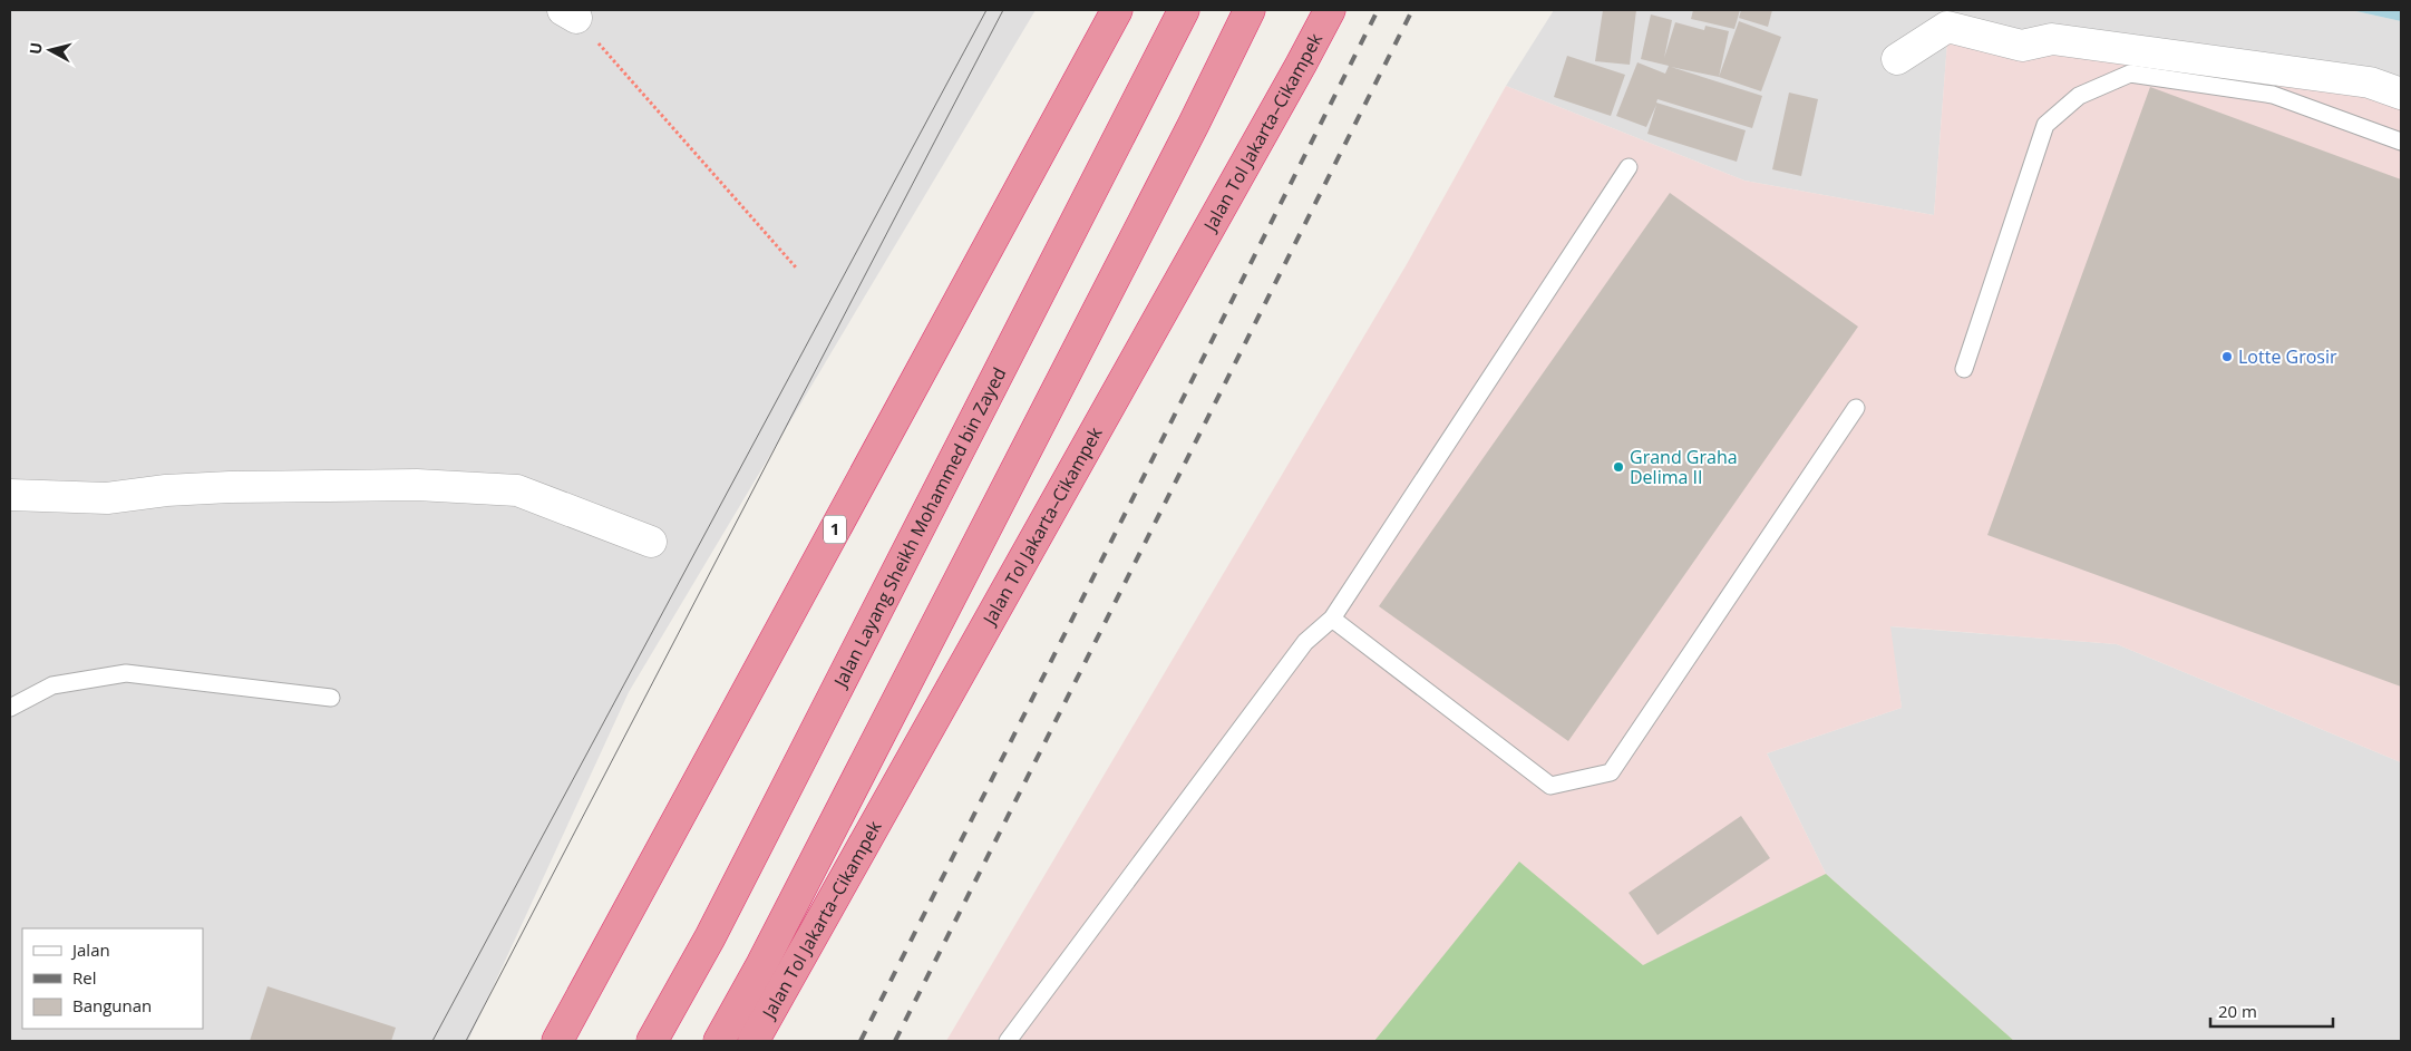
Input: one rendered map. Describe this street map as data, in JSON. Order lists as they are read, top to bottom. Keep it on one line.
{"streets":{"highway":["Jalan Tol Jakarta–Cikampek","Jalan Layang Sheikh Mohammed bin Zayed","1"]},"places":["Lotte Grosir","Grand Graha Delima II"],"legend":["Jalan","Rel","Bangunan"],"scale_bar":"20 m","north":"left"}
